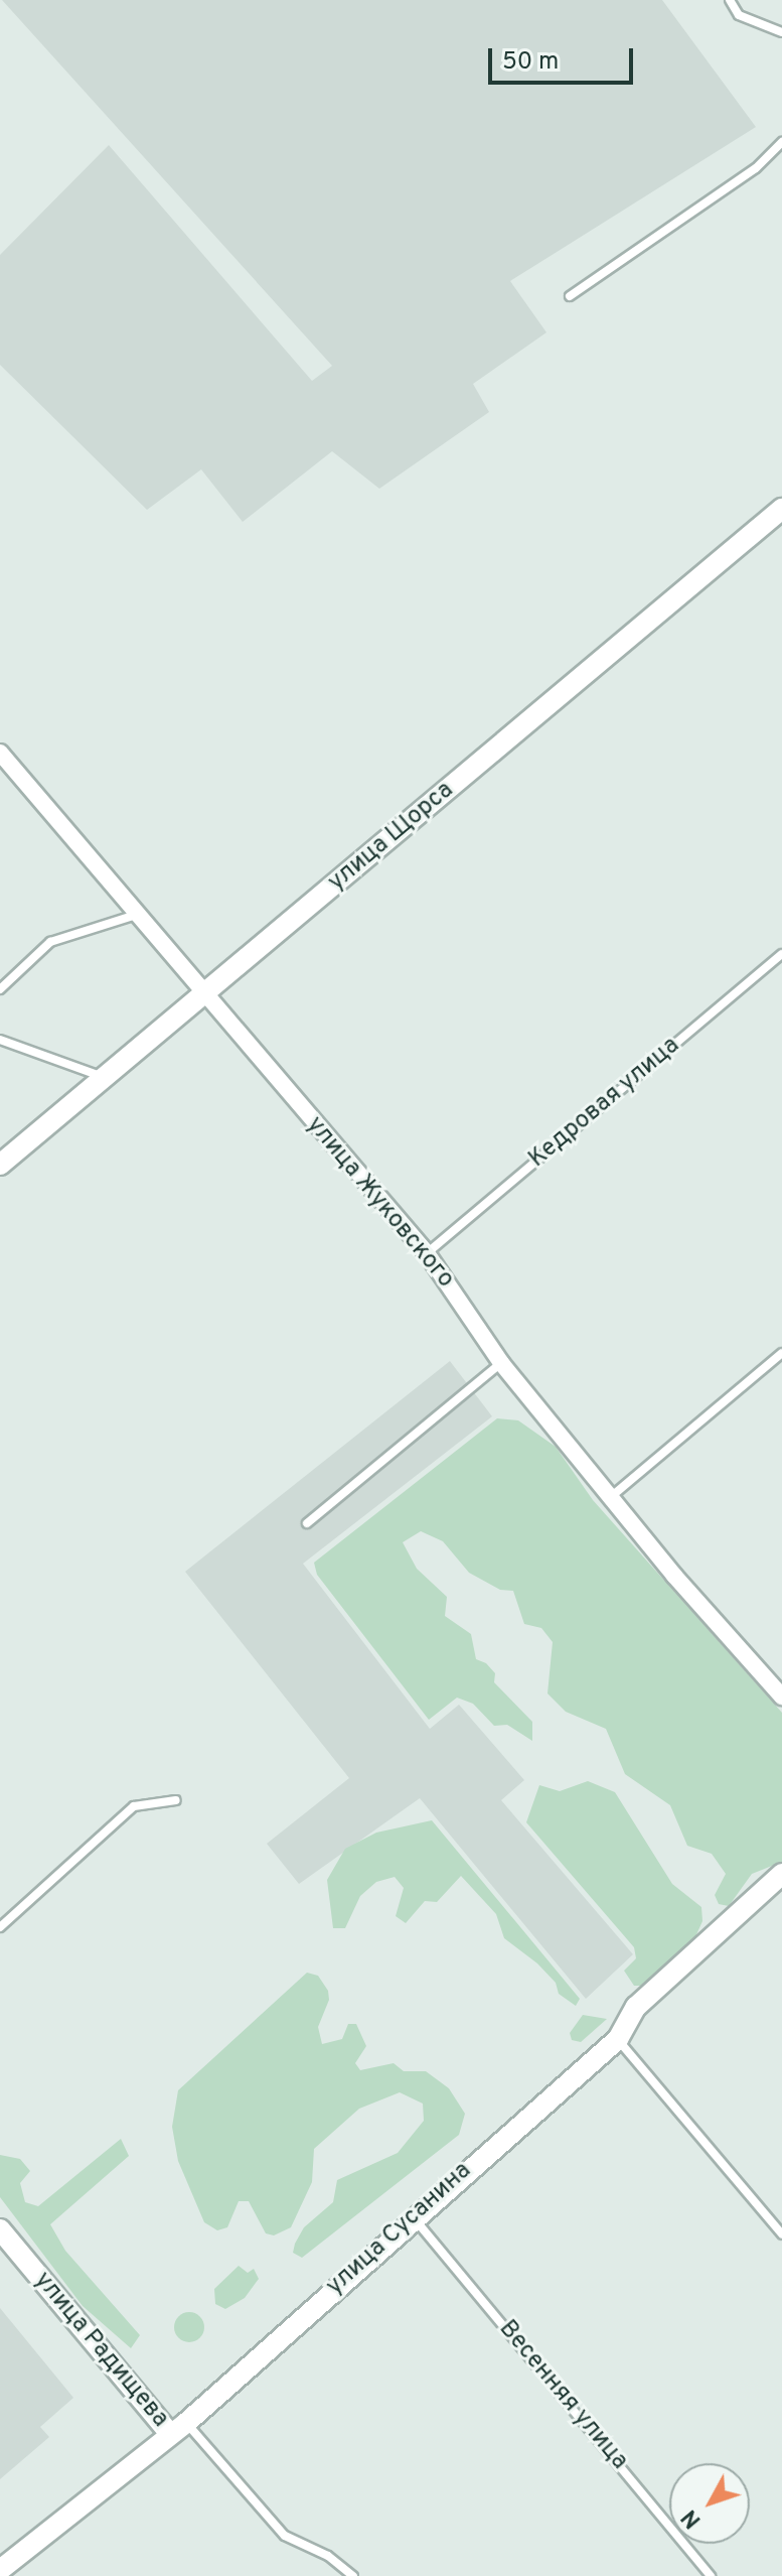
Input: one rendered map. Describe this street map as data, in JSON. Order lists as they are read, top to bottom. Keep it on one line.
{"streets":{"street":["улица Щорса","улица Жуковского","улица Сусанина","улица Радищева"],"lane":["Кедровая улица","Весенняя улица"]},"crossings":[["улица Щорса","улица Жуковского"],["Кедровая улица","улица Жуковского"],["улица Сусанина","улица Радищева"],["улица Сусанина","Весенняя улица"]],"scale_bar":"50 m","north":"bottom left"}
